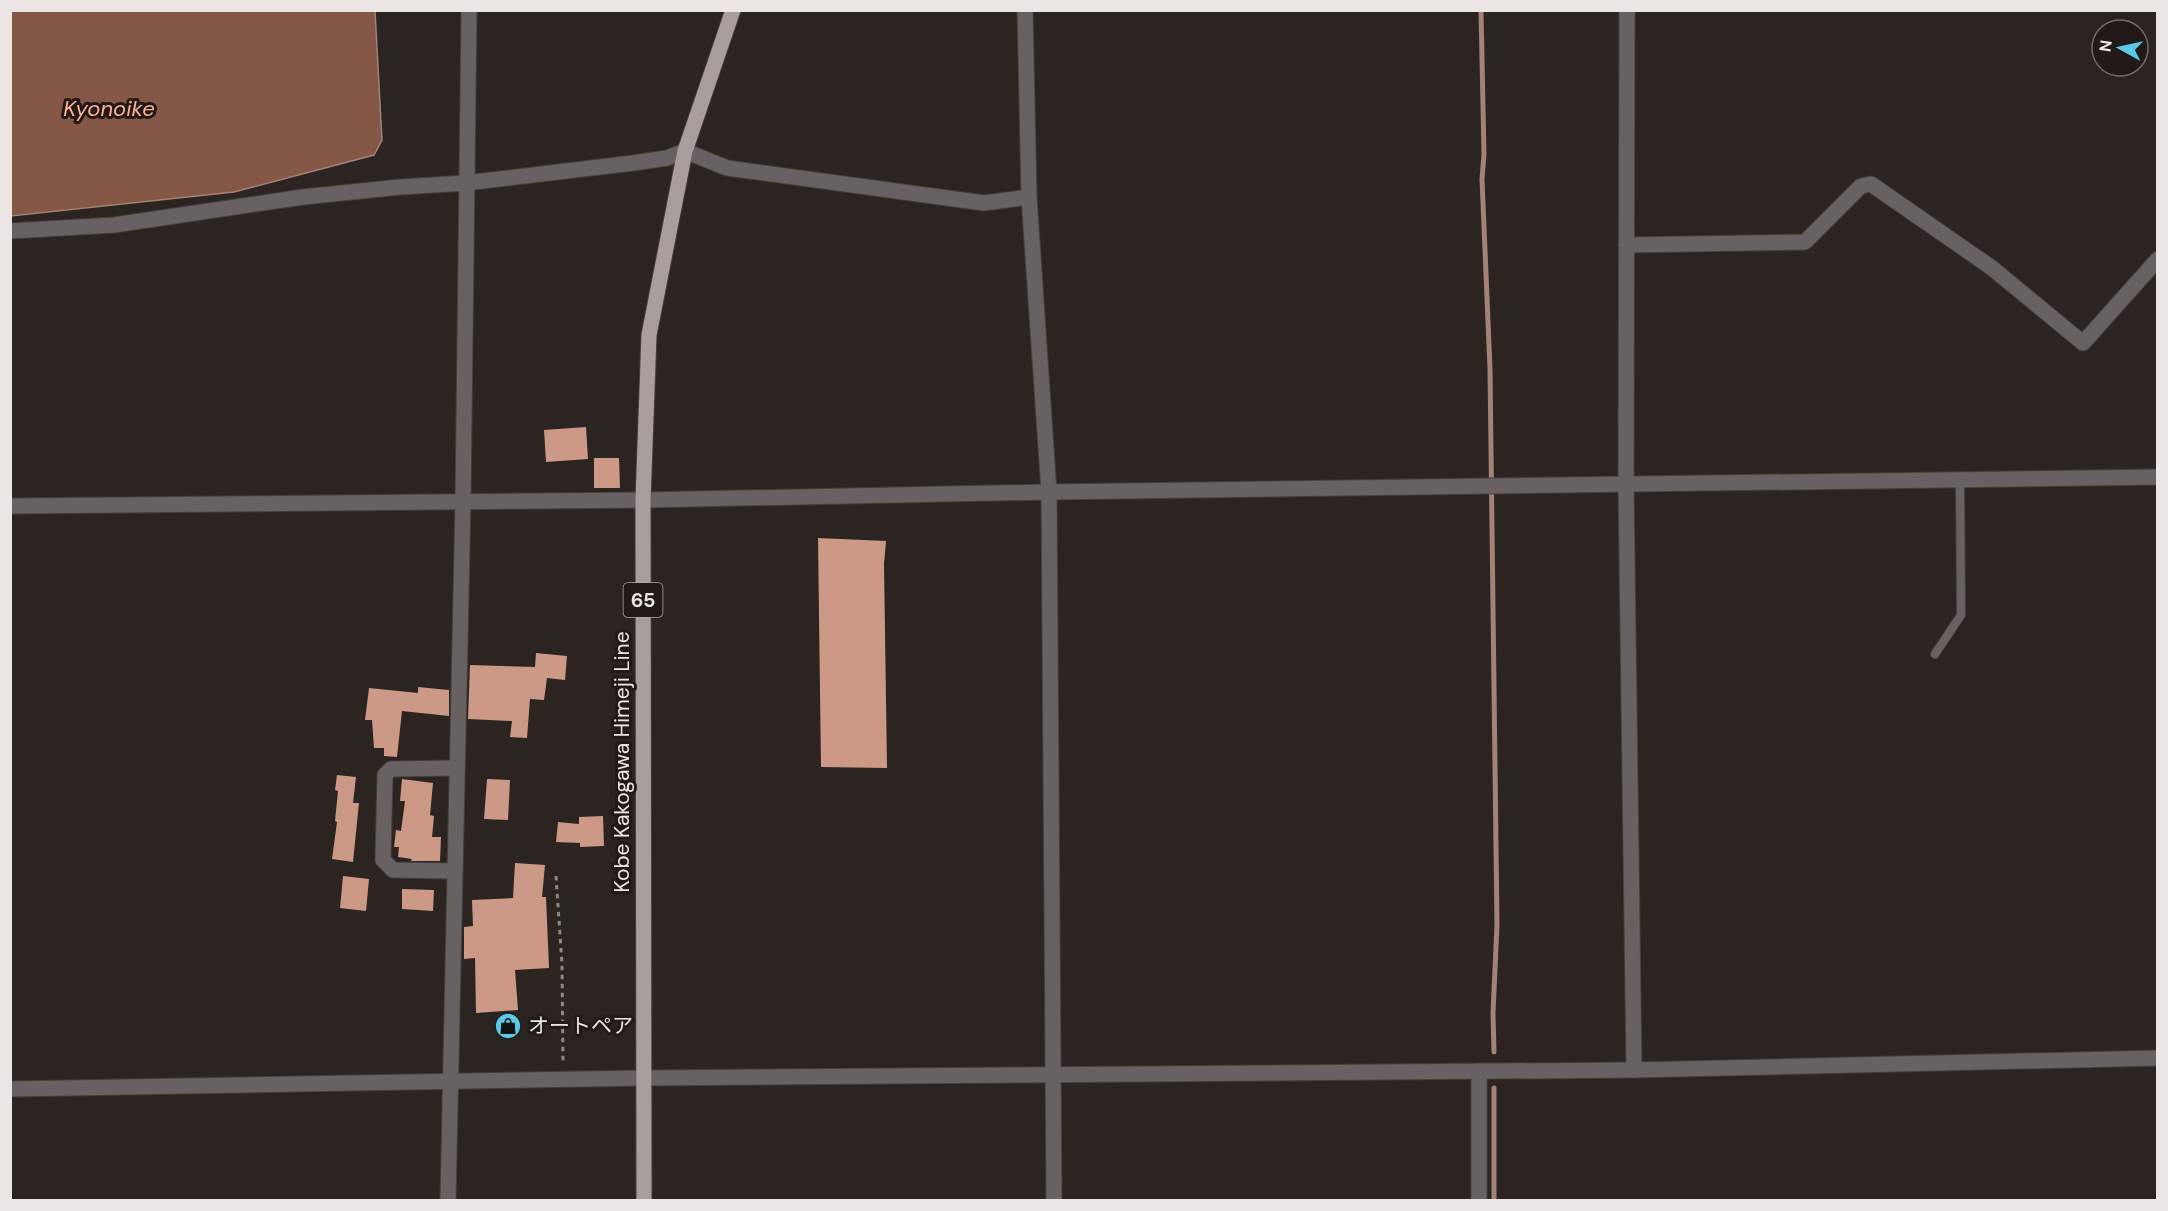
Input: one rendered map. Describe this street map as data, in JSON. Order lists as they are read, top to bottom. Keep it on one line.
{"streets":{"main road":["65","Kobe Kakogawa Himeji Line"]},"water":["Kyonoike"],"places":{"shop":["オートペア"]},"north":"left"}
